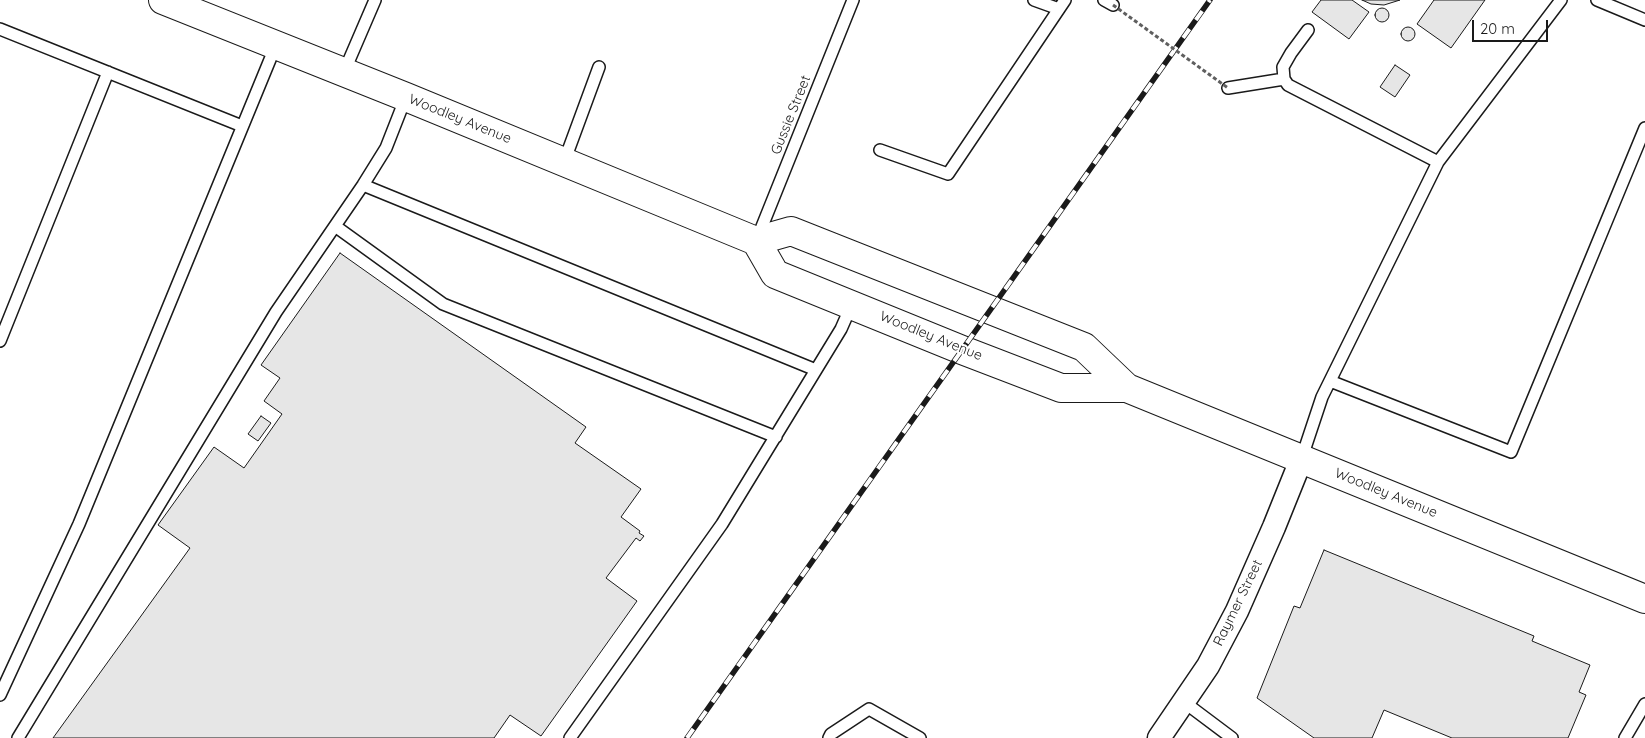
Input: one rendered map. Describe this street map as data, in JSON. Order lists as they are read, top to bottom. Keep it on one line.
{"streets":{"main road":["Woodley Avenue"],"street":["Raymer Street"],"lane":["Gussie Street"]},"crossings":[["Gussie Street","Woodley Avenue"],["Woodley Avenue","Raymer Street"]],"scale_bar":"20 m"}
